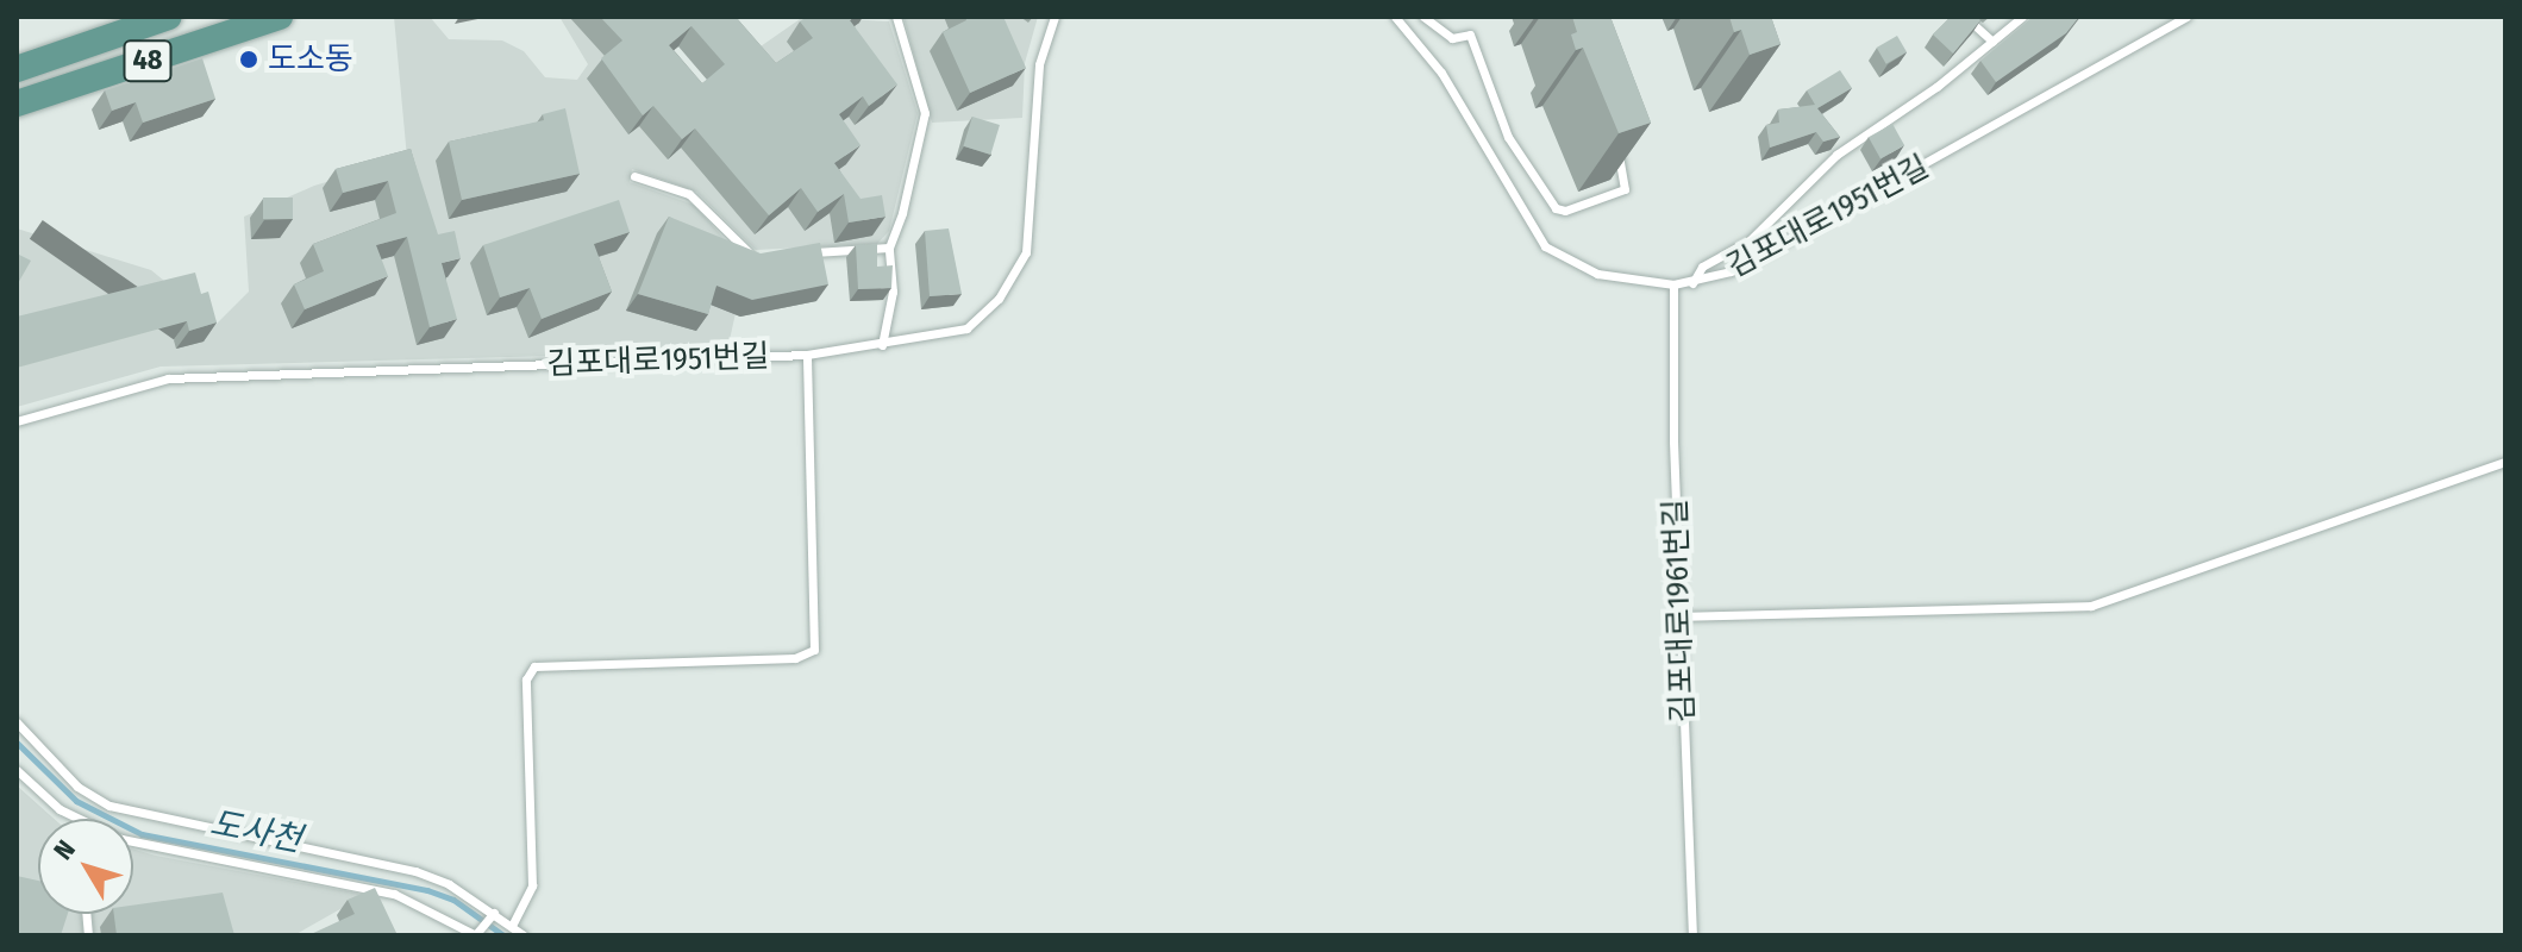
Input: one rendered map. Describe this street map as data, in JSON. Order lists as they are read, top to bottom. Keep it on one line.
{"streets":{"main road":["48"],"lane":["김포대로1951번길","김포대로1961번길"]},"crossings":[["김포대로1951번길","김포대로1961번길"]],"water":["도사천"],"places":["도소동"],"north":"top left"}
